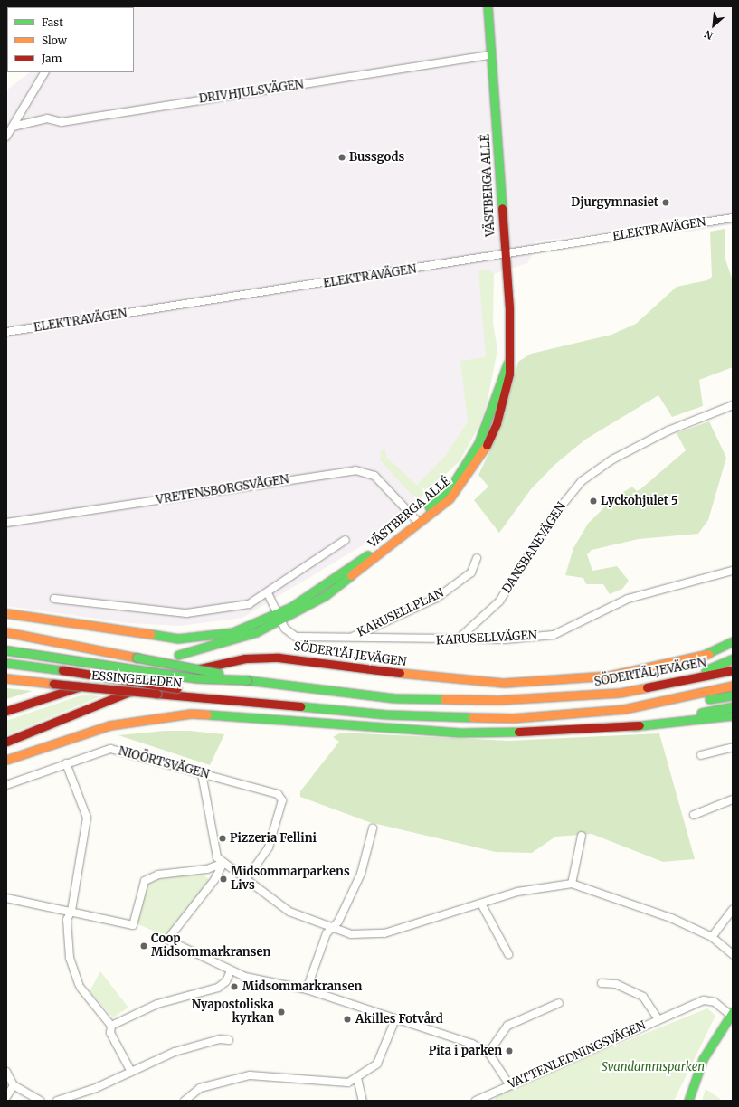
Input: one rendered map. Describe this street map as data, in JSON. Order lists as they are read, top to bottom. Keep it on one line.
{"streets":{"main road":["VÄSTBERGA ALLÉ","SÖDERTÄLJEVÄGEN","ESSINGELEDEN"],"street":["DRIVHJULSVÄGEN","ELEKTRAVÄGEN","VRETENSBORGSVÄGEN","DANSBANEVÄGEN","KARUSELLPLAN","KARUSELLVÄGEN","NIOÖRTSVÄGEN","VATTENLEDNINGSVÄGEN"]},"crossings":[["DRIVHJULSVÄGEN","VÄSTBERGA ALLÉ"],["VÄSTBERGA ALLÉ","ELEKTRAVÄGEN"],["VÄSTBERGA ALLÉ","VRETENSBORGSVÄGEN"],["VÄSTBERGA ALLÉ","KARUSELLVÄGEN"],["DANSBANEVÄGEN","KARUSELLVÄGEN"],["KARUSELLPLAN","KARUSELLVÄGEN"],["SÖDERTÄLJEVÄGEN","ESSINGELEDEN"]],"parks":["Svandammsparken"],"places":["Bussgods","Djurgymnasiet","Lyckohjulet 5","Pizzeria Fellini","Midsommarparkens Livs","Coop Midsommarkransen","Midsommarkransen","Nyapostoliska kyrkan","Akilles Fotvård","Pita i parken"],"legend":["Fast","Slow","Jam"],"north":"bottom left"}
